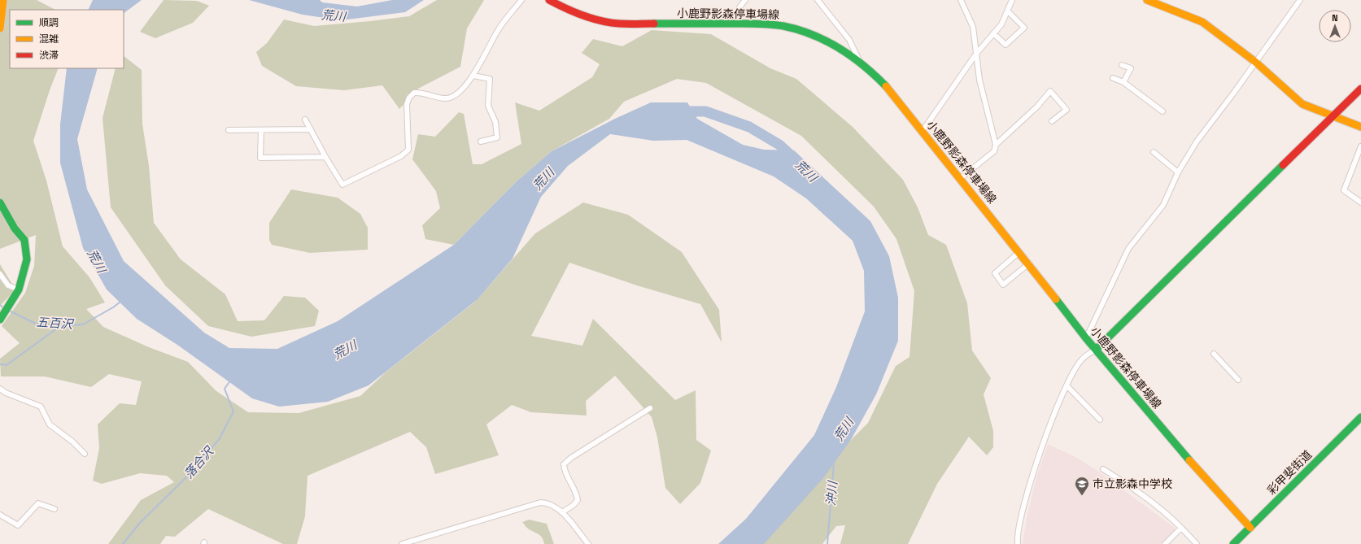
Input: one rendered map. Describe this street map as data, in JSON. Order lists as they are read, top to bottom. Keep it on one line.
{"streets":{"main road":["小鹿野影森停車場線","彩甲斐街道"]},"crossings":[["小鹿野影森停車場線","彩甲斐街道"]],"water":["荒川","五百沢","落合沢","沖川"],"places":{"school or university":["市立影森中学校"]},"legend":["順調","混雑","渋滞"],"north":"top"}
